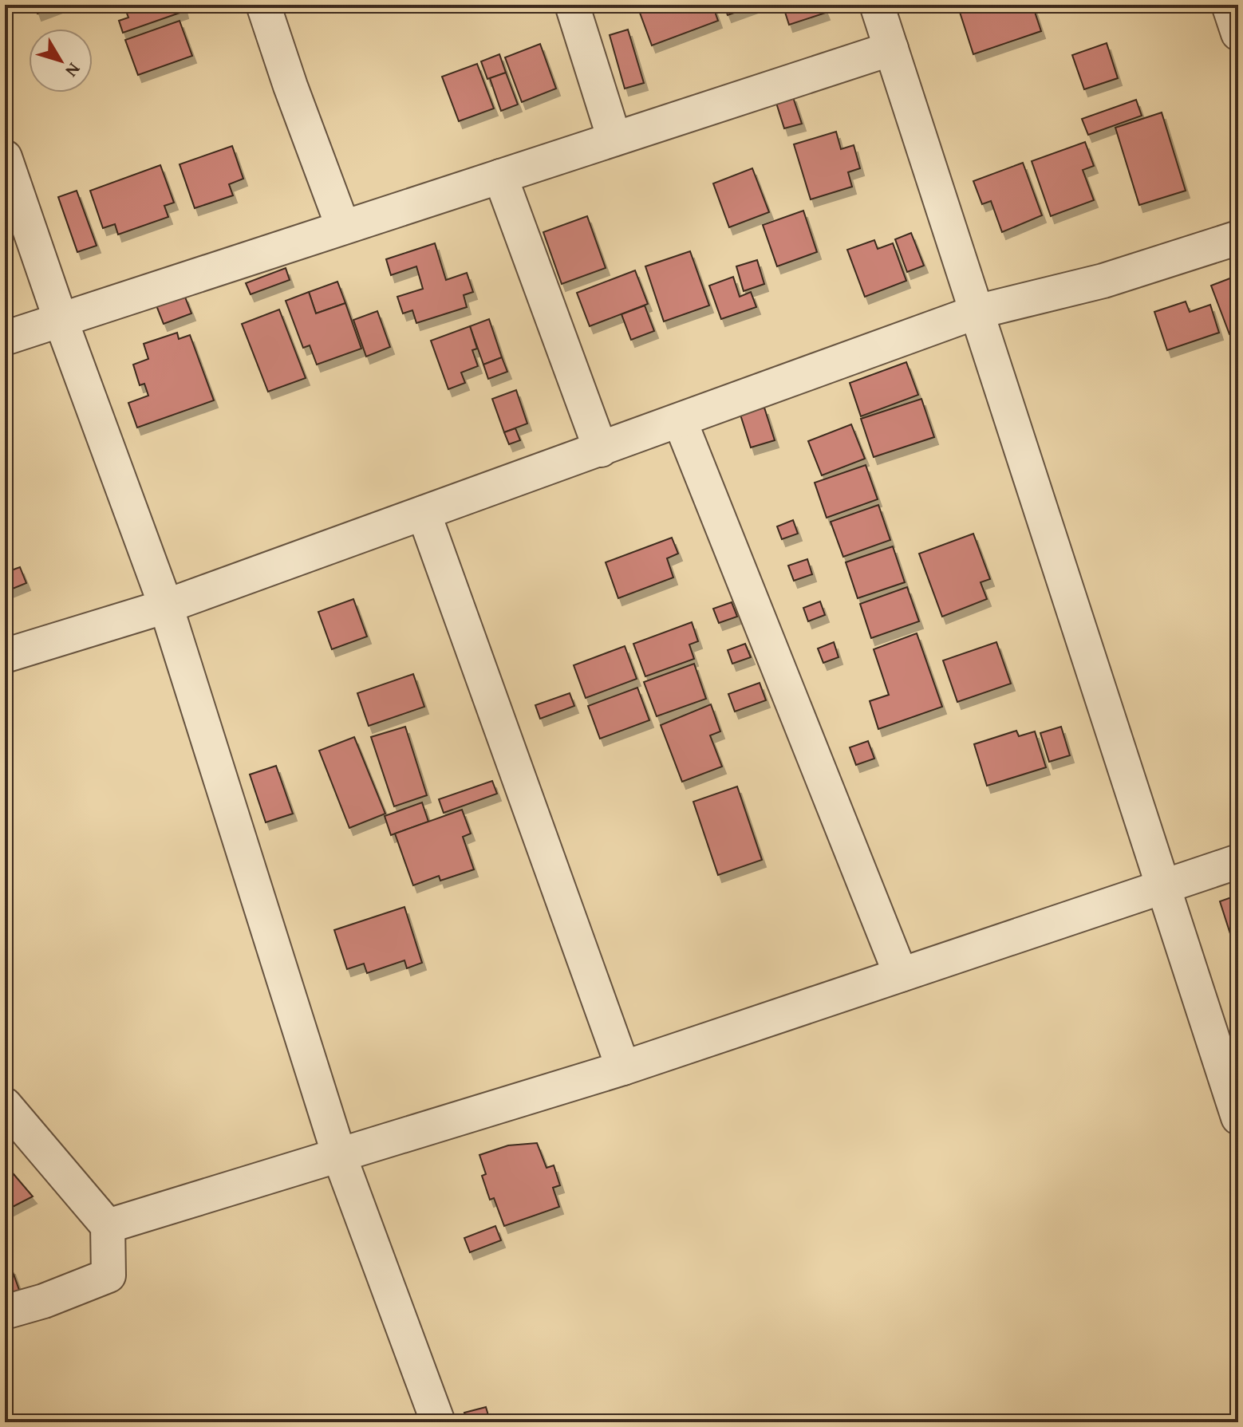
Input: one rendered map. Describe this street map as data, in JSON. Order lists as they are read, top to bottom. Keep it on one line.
{"north":"bottom right"}
